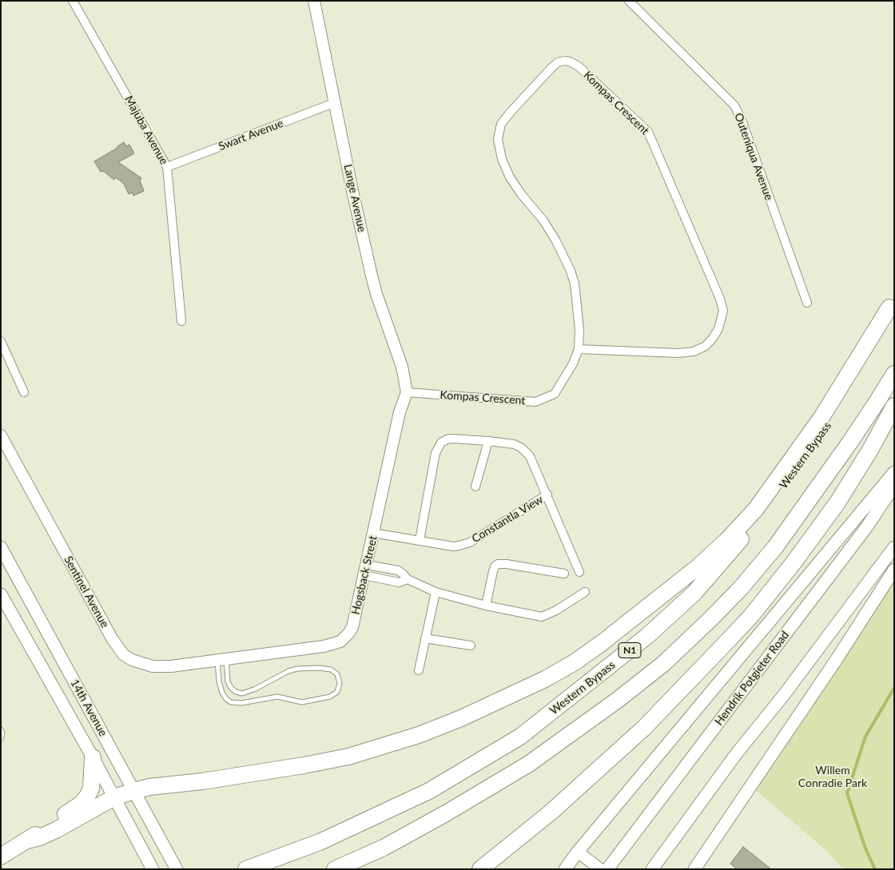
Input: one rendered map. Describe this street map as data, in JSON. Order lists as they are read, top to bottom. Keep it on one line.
{"streets":{"highway":["Western Bypass","N1"],"main road":["Hendrik Potgieter Road","14th Avenue"],"street":["Kompas Crescent","Majuba Avenue","Swart Avenue","Outeniqua Avenue","Lange Avenue","Constantla View","Hogsback Street","Sentinel Avenue"]},"crossings":[["Kompas Crescent","Lange Avenue"],["Kompas Crescent","Hogsback Street"],["Majuba Avenue","Swart Avenue"],["Swart Avenue","Lange Avenue"],["Lange Avenue","Hogsback Street"],["Constantla View","Hogsback Street"],["Hogsback Street","Sentinel Avenue"]],"parks":["Willem Conradie Park"]}
